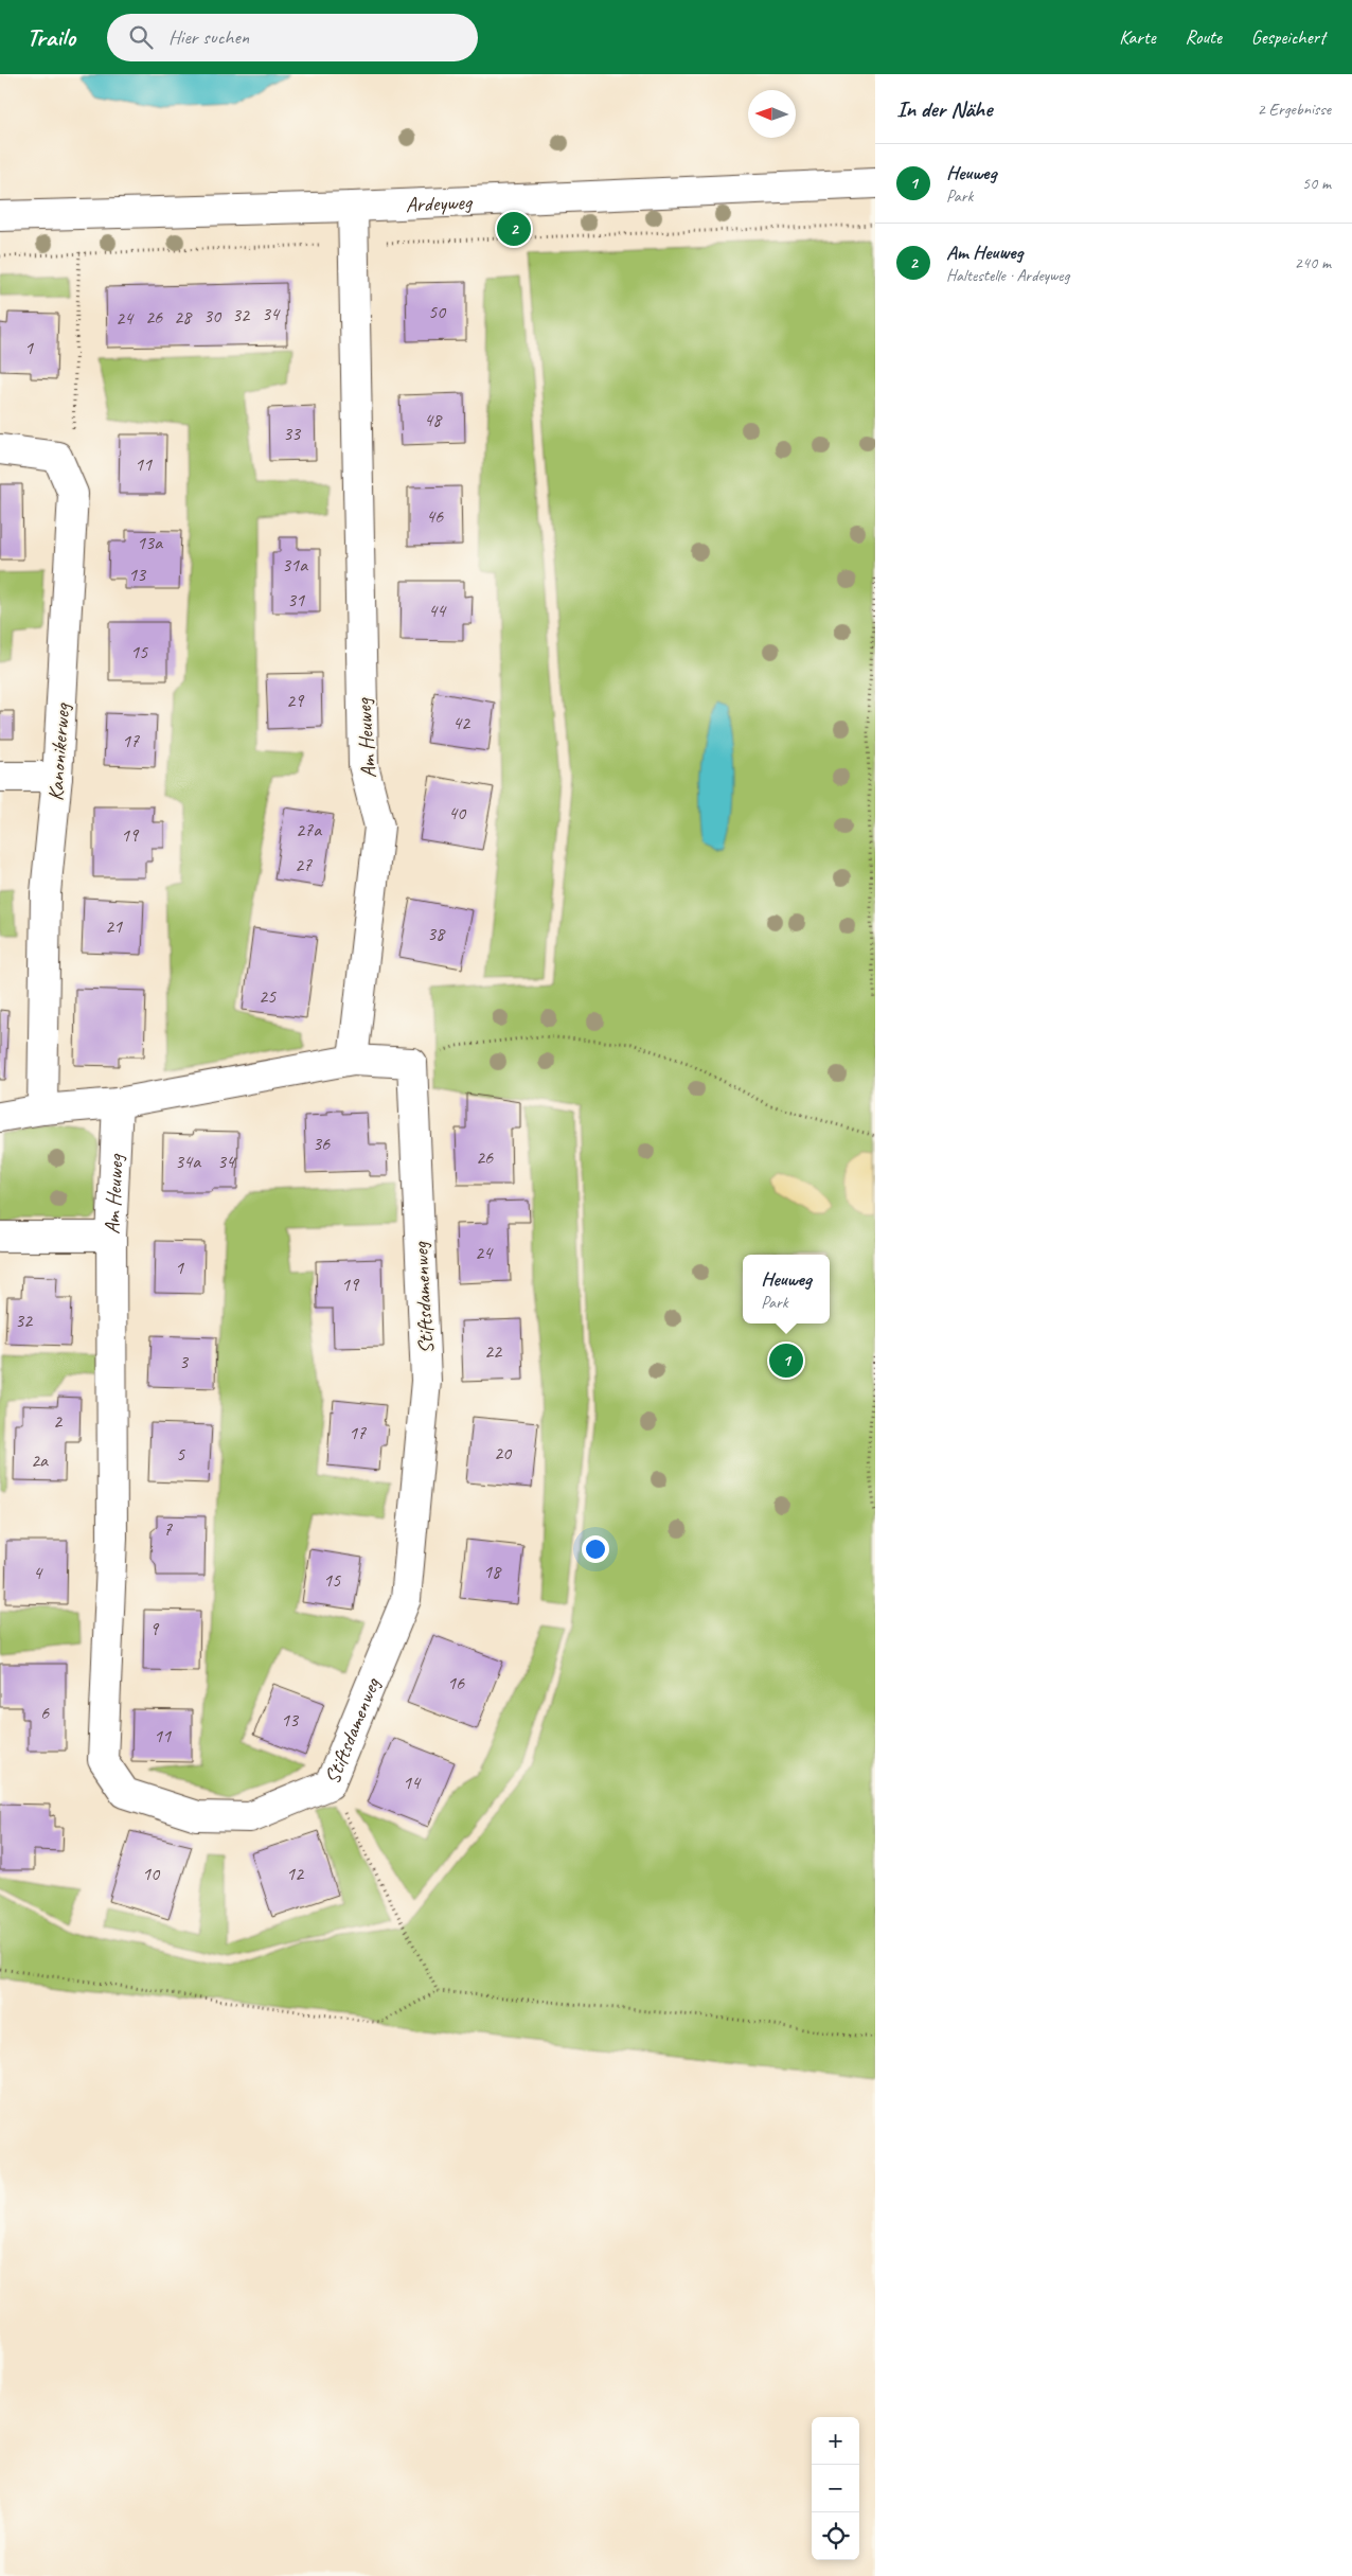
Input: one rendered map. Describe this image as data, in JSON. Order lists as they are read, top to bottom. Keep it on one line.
{"streets":{"street":["Ardeyweg","Am Heuweg","Kanonikerweg","Stiftsdamenweg"]},"crossings":[["Ardeyweg","Am Heuweg"],["Am Heuweg","Stiftsdamenweg"]],"house_numbers":["50","34","32","30","26","28","24","1","48","33","11","46","13a","31a","13","31","44","15","29","42","17","40","27a","19","27","21","38","25","36","26","34a","34","24","1","19","32","22","3","2","17","20","5","2a","7","18","4","15","9","16","6","13","11","14","10","12"],"north":"left","page":{"header":"Trailo","search":"Hier suchen","nav":["Karte","Route","Gespeichert"],"heading":["In der Nähe","2 Ergebnisse"],"list":[{"mark":"1","name":"Heuweg","note":"Park","value":"50 m"},{"mark":"2","name":"Am Heuweg","note":"Haltestelle · Ardeyweg","value":"240 m"}],"pins":["2","1"],"popup":["Heuweg","Park"],"map_buttons":["+","−"]}}
